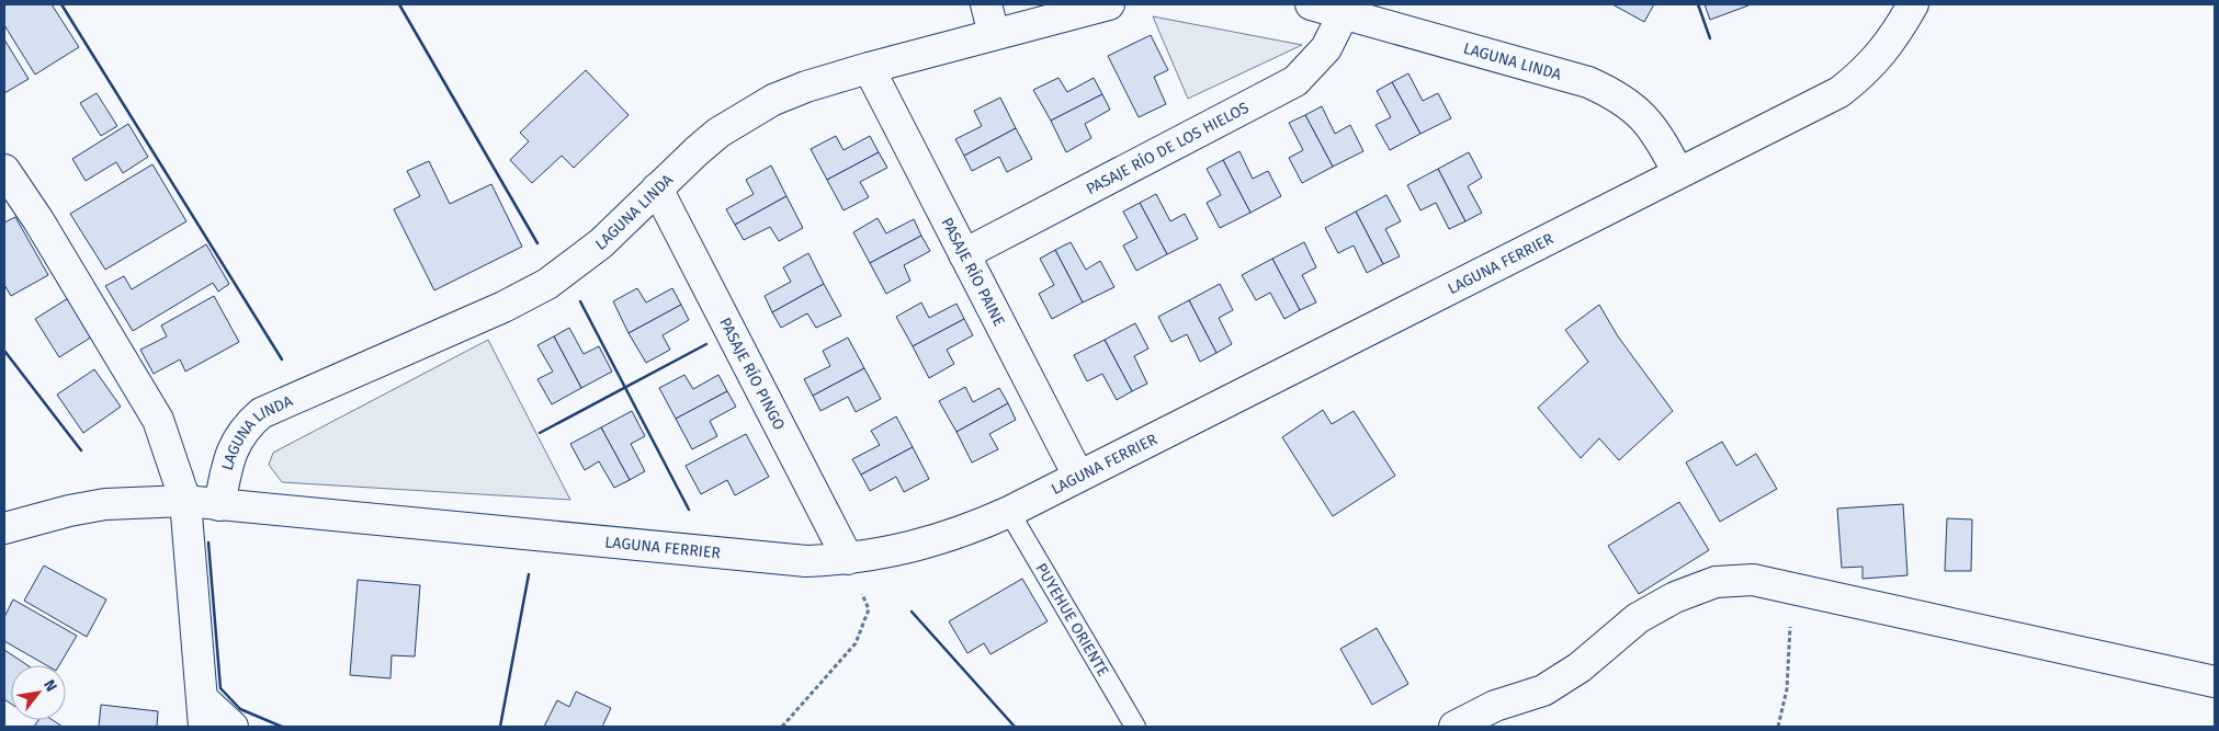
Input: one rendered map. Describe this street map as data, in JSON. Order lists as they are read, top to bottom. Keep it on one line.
{"streets":{"street":["LAGUNA LINDA","PASAJE RÍO DE LOS HIELOS","LAGUNA FERRIER","PASAJE RÍO PAINE","PASAJE RÍO PINGO"],"lane":["PUYEHUE ORIENTE"]},"crossings":[["LAGUNA LINDA","PASAJE RÍO DE LOS HIELOS"],["LAGUNA LINDA","LAGUNA FERRIER"],["LAGUNA LINDA","PASAJE RÍO PAINE"],["LAGUNA LINDA","PASAJE RÍO PINGO"],["PASAJE RÍO DE LOS HIELOS","PASAJE RÍO PAINE"],["LAGUNA FERRIER","PASAJE RÍO PAINE"],["LAGUNA FERRIER","PASAJE RÍO PINGO"],["LAGUNA FERRIER","PUYEHUE ORIENTE"]],"north":"top right"}
